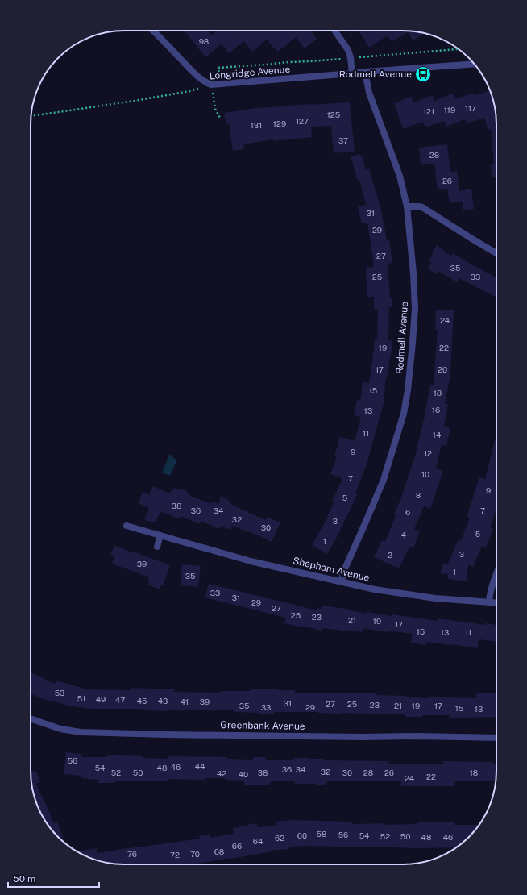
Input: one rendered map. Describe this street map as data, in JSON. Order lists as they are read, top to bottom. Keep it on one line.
{"streets":{"street":["Longridge Avenue","Rodmell Avenue","Shepham Avenue","Greenbank Avenue"]},"crossings":[["Longridge Avenue","Rodmell Avenue"],["Rodmell Avenue","Shepham Avenue"]],"places":{"bus stop":["Rodmell Avenue"]},"house_numbers":["98","117","119","121","125","127","129","131","37","28","26","31","29","27","35","25","33","24","19","22","17","20","15","18","16","13","11","14","9","12","10","7","9","8","5","38","36","34","7","6","32","3","30","5","4","1","3","2","39","1","35","33","31","29","27","25","23","21","19","17","15","13","11","53","51","49","47","45","43","41","39","31","27","25","23","35","21","19","17","33","29","15","13","56","44","46","54","48","36","34","32","52","50","38","30","28","26","18","42","40","22","24","58","56","60","54","52","50","48","46","62","64","66","68","76","70","72"],"scale_bar":"50 m"}
